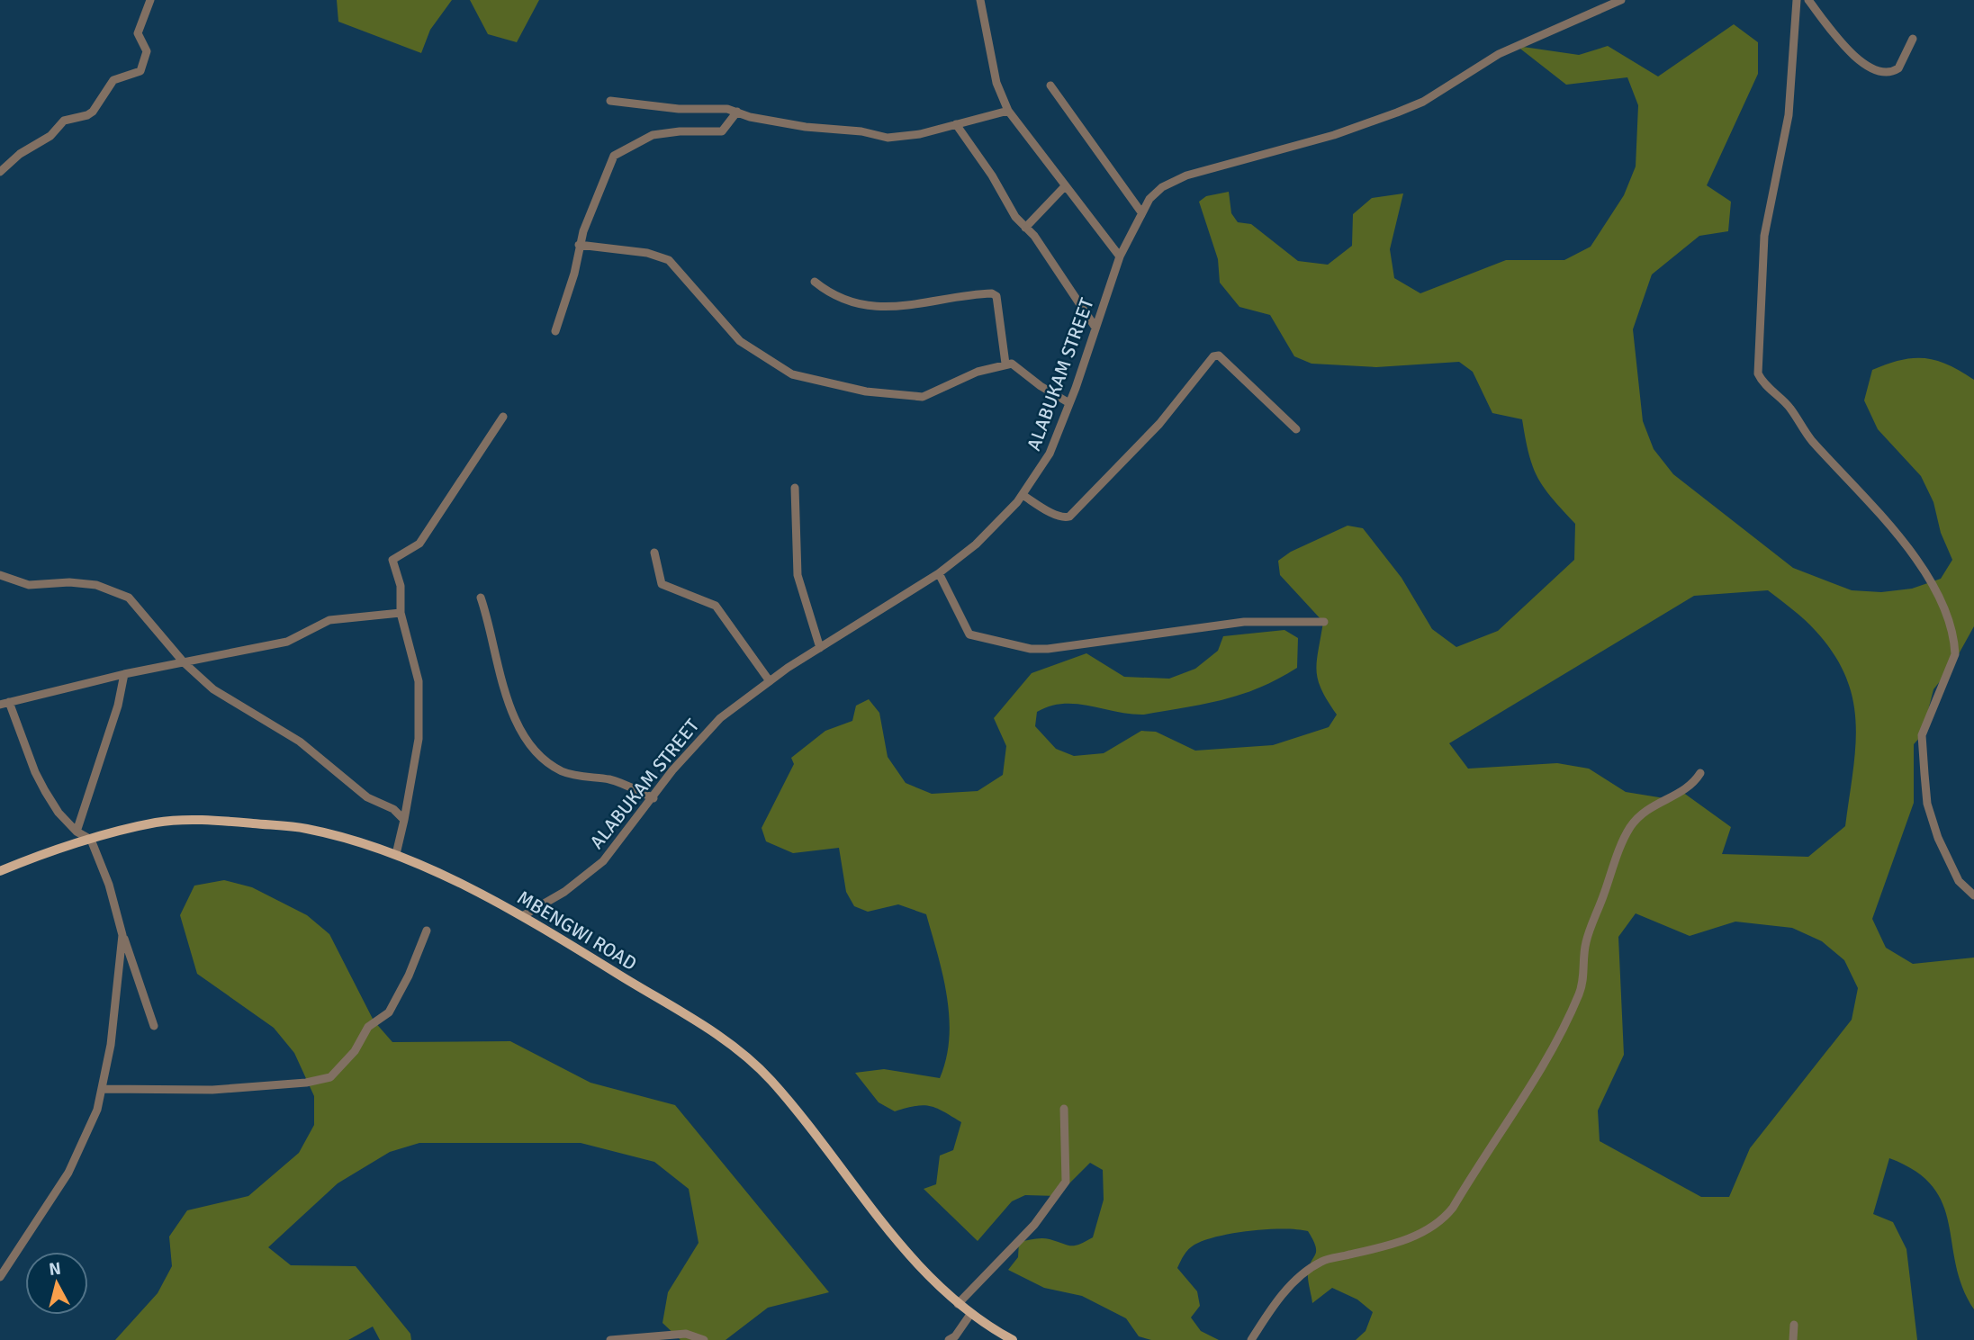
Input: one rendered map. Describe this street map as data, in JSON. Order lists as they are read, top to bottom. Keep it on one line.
{"streets":{"main road":["MBENGWI ROAD"],"street":["ALABUKAM STREET"]},"crossings":[["ALABUKAM STREET","MBENGWI ROAD"]],"north":"top"}
